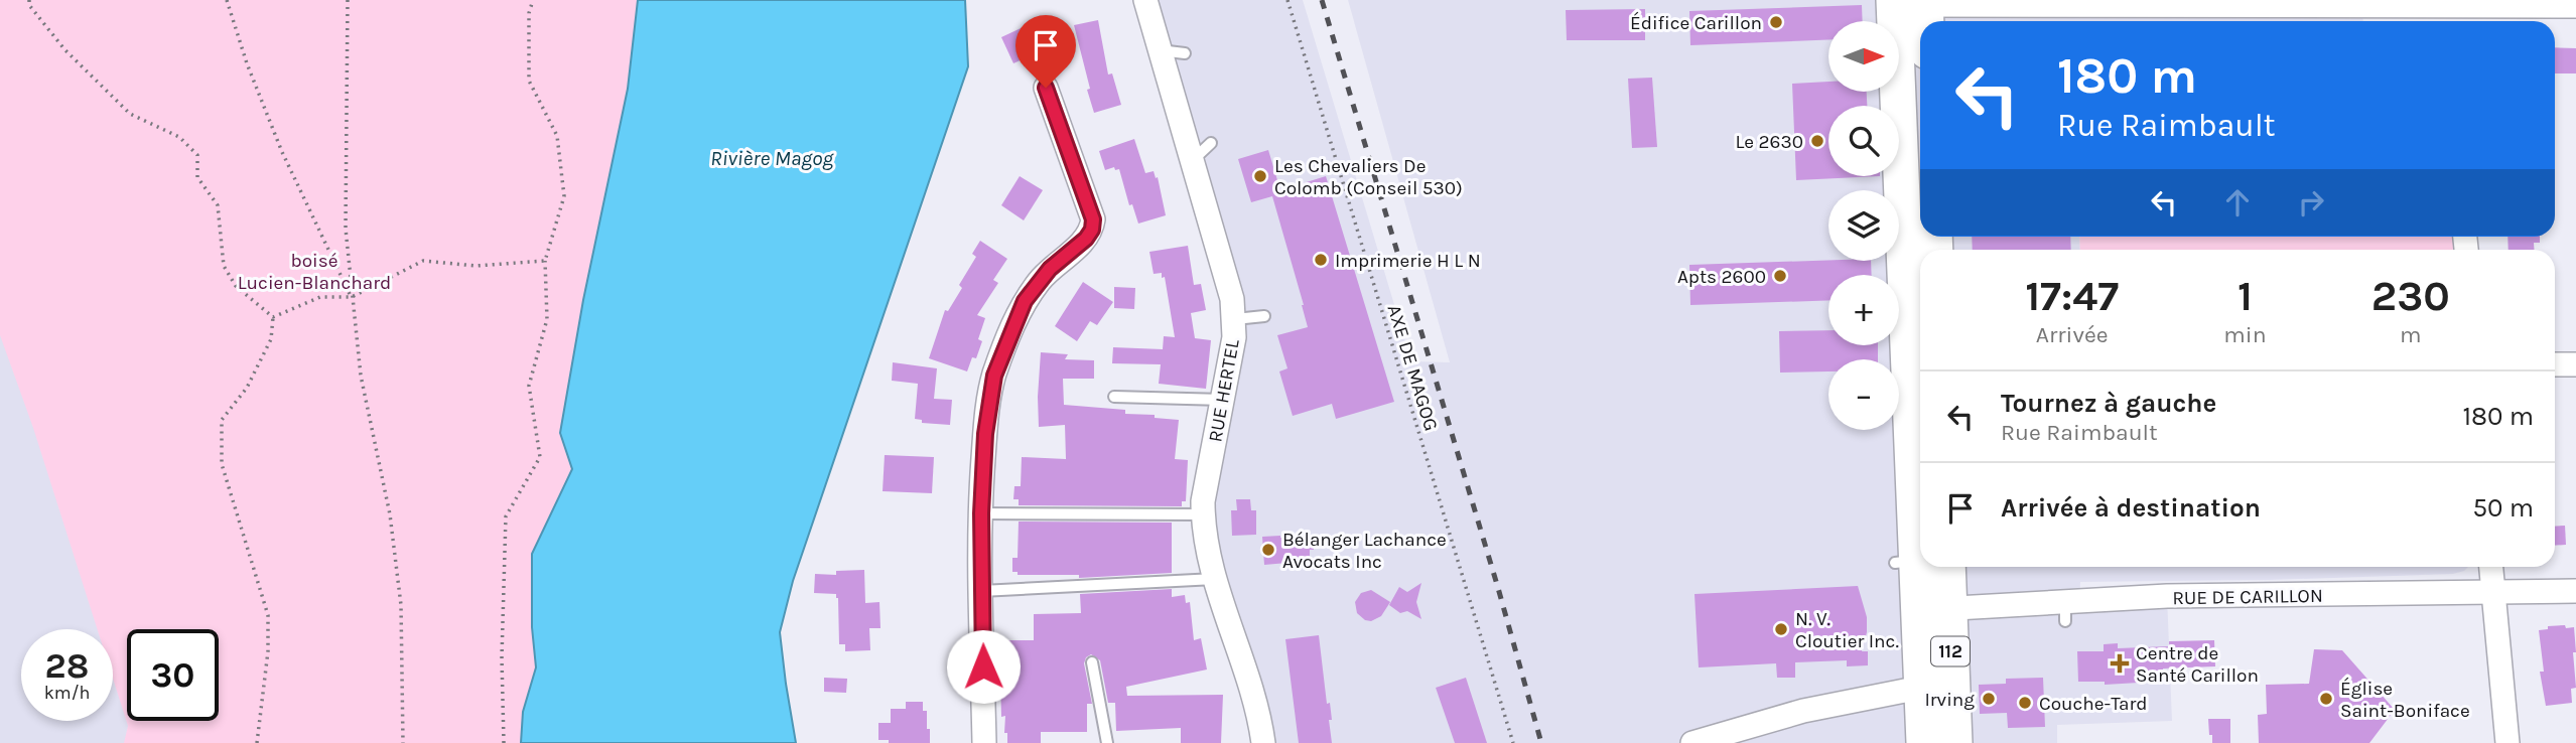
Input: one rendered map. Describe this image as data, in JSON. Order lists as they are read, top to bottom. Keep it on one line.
{"streets":{"main road":["112"],"street":["RUE HERTEL","RUE DE CARILLON"],"path":["AXE DE MAGOG"]},"crossings":[["RUE DE CARILLON","112"]],"water":["Rivière Magog"],"parks":["boisé Lucien-Blanchard"],"places":{"other":["Édifice Carillon","Le 2630","Les Chevaliers De Colomb (Conseil 530)","Imprimerie H L N","Apts 2600","Bélanger Lachance Avocats Inc","N. V. Cloutier Inc.","Irving","Église Saint-Boniface","Couche-Tard"],"health":["Centre de Santé Carillon"]},"north":"right","page":{"map_buttons":["+","−"],"turn":["180 m","Rue Raimbault"],"eta":["17:47","Arrivée","1","min","230","m"],"list":[{"name":"Tournez à gauche","note":"Rue Raimbault","value":"180 m"},{"name":"Arrivée à destination","value":"50 m"}],"speed":"28 km/h","limit":"30"}}
